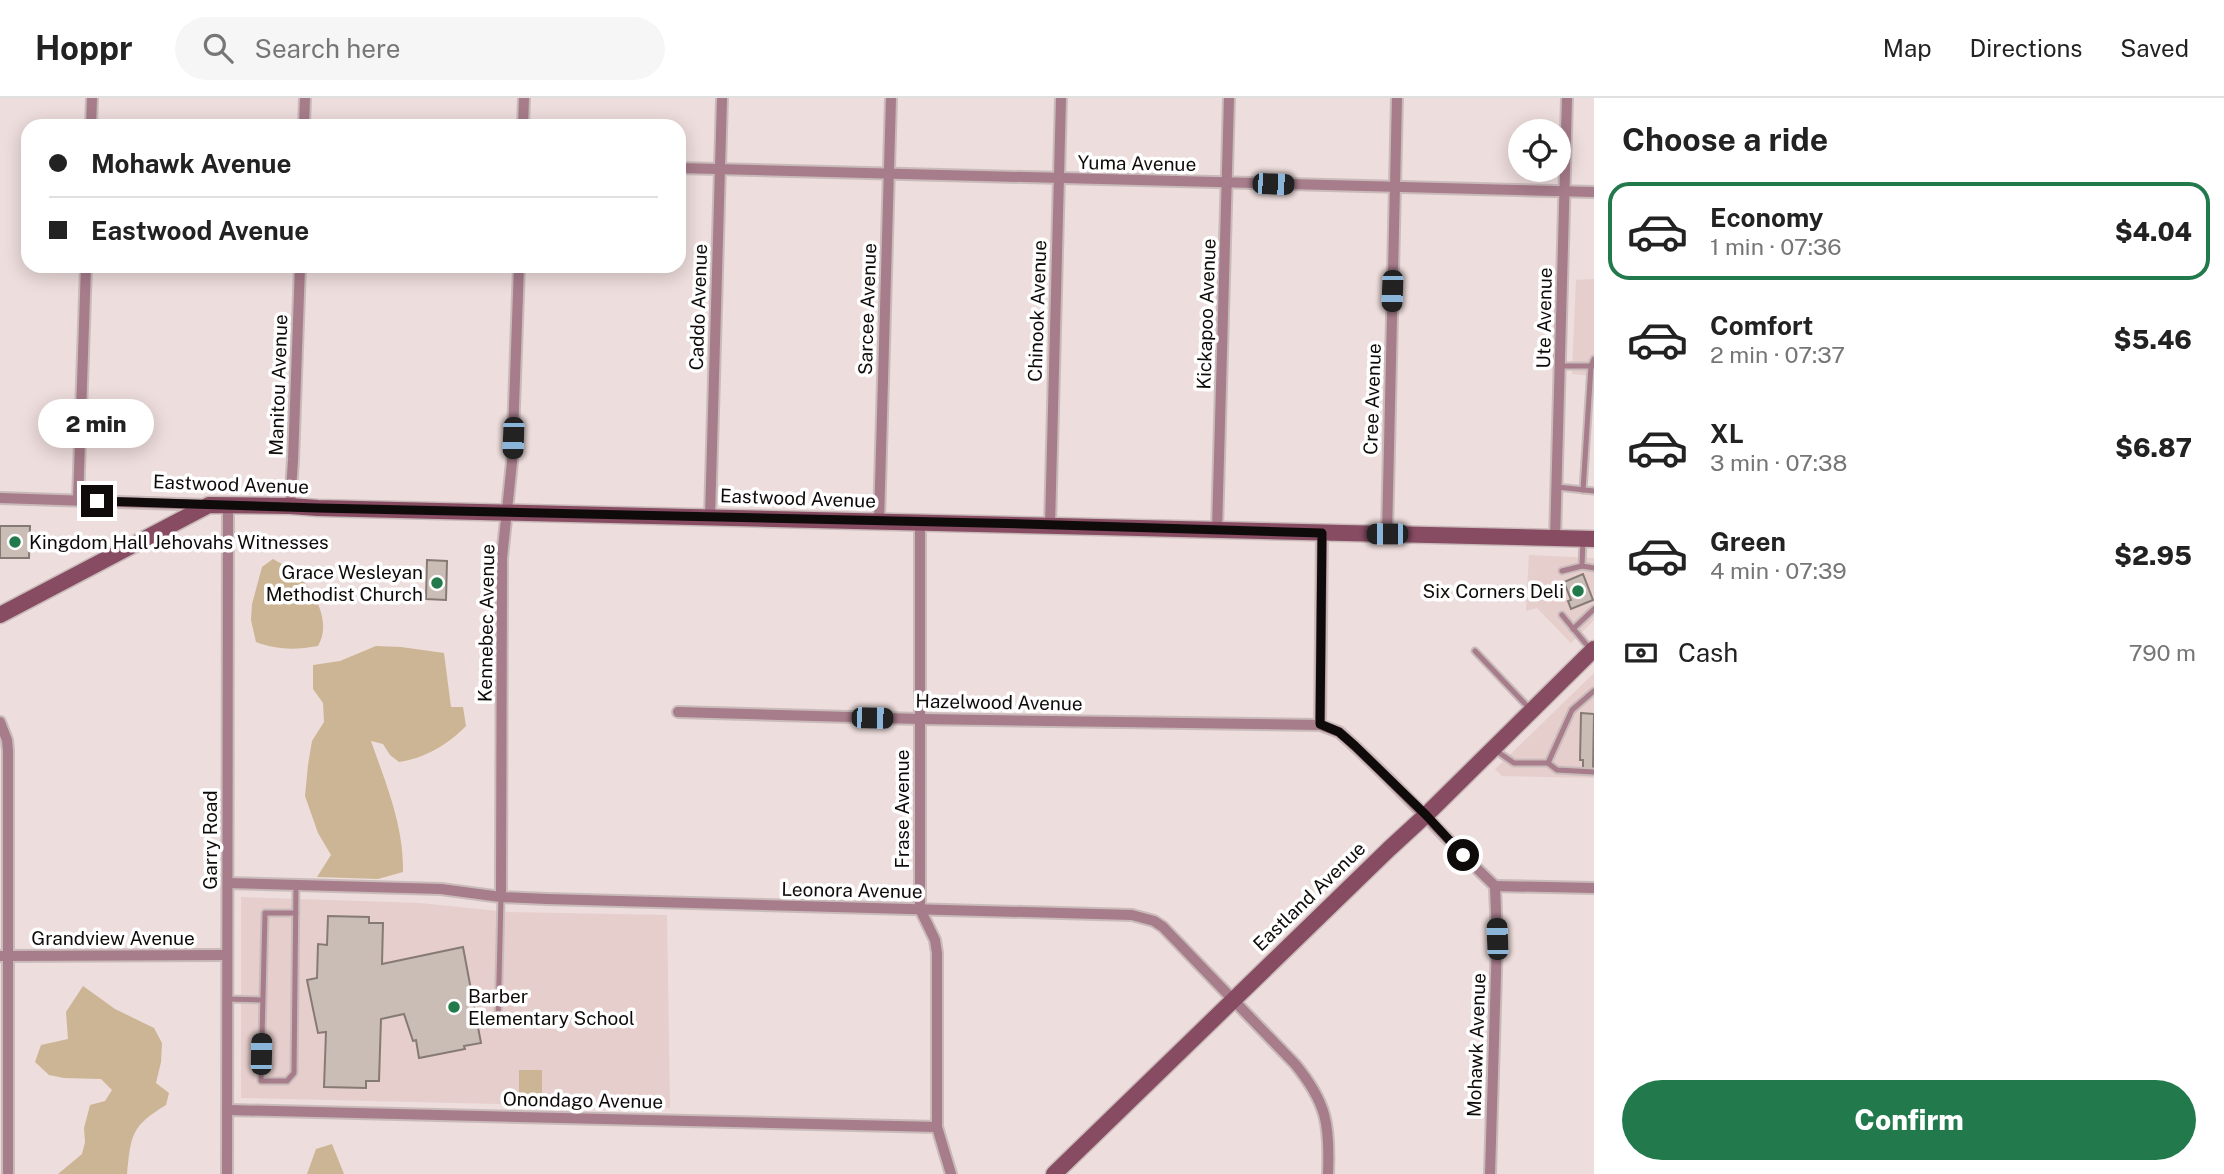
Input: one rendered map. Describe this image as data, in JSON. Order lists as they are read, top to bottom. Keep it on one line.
{"streets":{"street":["Yuma Avenue","Caddo Avenue","Sarcee Avenue","Chinook Avenue","Kickapoo Avenue","Ute Avenue","Manitou Avenue","Cree Avenue","Eastwood Avenue","Kennebec Avenue","Hazelwood Avenue","Frase Avenue","Garry Road","Leonora Avenue","Eastland Avenue","Grandview Avenue","Mohawk Avenue","Onondago Avenue"]},"crossings":[["Yuma Avenue","Caddo Avenue"],["Yuma Avenue","Sarcee Avenue"],["Yuma Avenue","Chinook Avenue"],["Yuma Avenue","Kickapoo Avenue"],["Yuma Avenue","Ute Avenue"],["Yuma Avenue","Cree Avenue"],["Caddo Avenue","Eastwood Avenue"],["Sarcee Avenue","Eastwood Avenue"],["Chinook Avenue","Eastwood Avenue"],["Kickapoo Avenue","Eastwood Avenue"],["Ute Avenue","Eastwood Avenue"],["Manitou Avenue","Eastwood Avenue"],["Cree Avenue","Eastwood Avenue"],["Eastwood Avenue","Kennebec Avenue"],["Eastwood Avenue","Frase Avenue"],["Eastwood Avenue","Garry Road"],["Kennebec Avenue","Leonora Avenue"],["Hazelwood Avenue","Frase Avenue"],["Frase Avenue","Leonora Avenue"],["Frase Avenue","Onondago Avenue"],["Garry Road","Leonora Avenue"],["Garry Road","Grandview Avenue"],["Garry Road","Onondago Avenue"],["Leonora Avenue","Eastland Avenue"]],"places":["Kingdom Hall Jehovahs Witnesses","Grace Wesleyan Methodist Church","Six Corners Deli","Barber Elementary School"],"page":{"header":"Hoppr","search":"Search here","nav":["Map","Directions","Saved"],"heading":"Choose a ride","banner":["Mohawk Avenue","Eastwood Avenue"],"list":[{"name":"Economy","note":"1 min · 07:36","value":"$4.04"},{"name":"Comfort","note":"2 min · 07:37","value":"$5.46"},{"name":"XL","note":"3 min · 07:38","value":"$6.87"},{"name":"Green","note":"4 min · 07:39","value":"$2.95"}],"bubble":"2 min","pay":["Cash","790 m"],"buttons":"Confirm"}}
